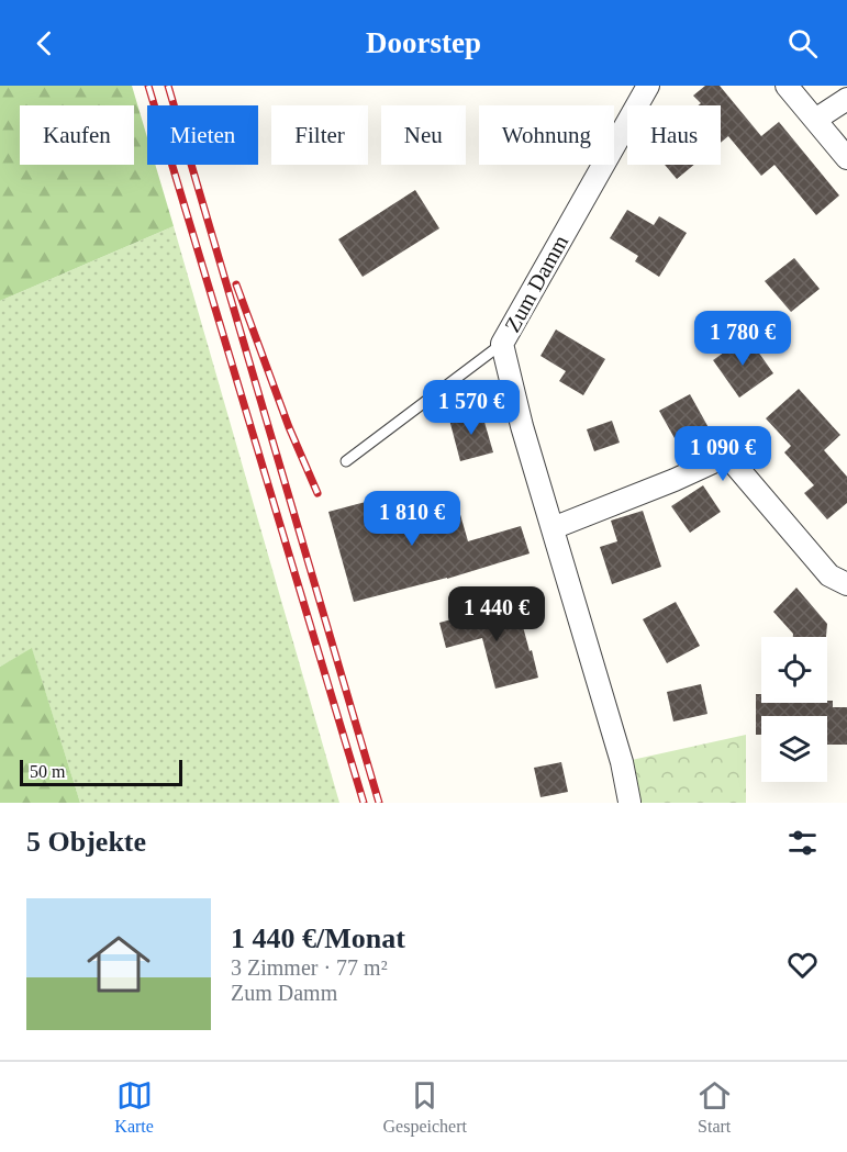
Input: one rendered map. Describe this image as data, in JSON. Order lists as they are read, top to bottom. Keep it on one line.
{"streets":{"street":["Zum Damm"]},"scale_bar":"50 m","page":{"header":"Doorstep","chip":["Kaufen","Mieten","Filter","Neu","Wohnung","Haus"],"price":["1 780 €","1 570 €","1 090 €","1 810 €","1 440 €"],"scale":"50 m","heading":"5 Objekte","list":[{"name":"1 440 €/Monat","note":"3 Zimmer · 77 m² · Zum Damm"}],"tabs":["Karte","Gespeichert","Start"]}}
